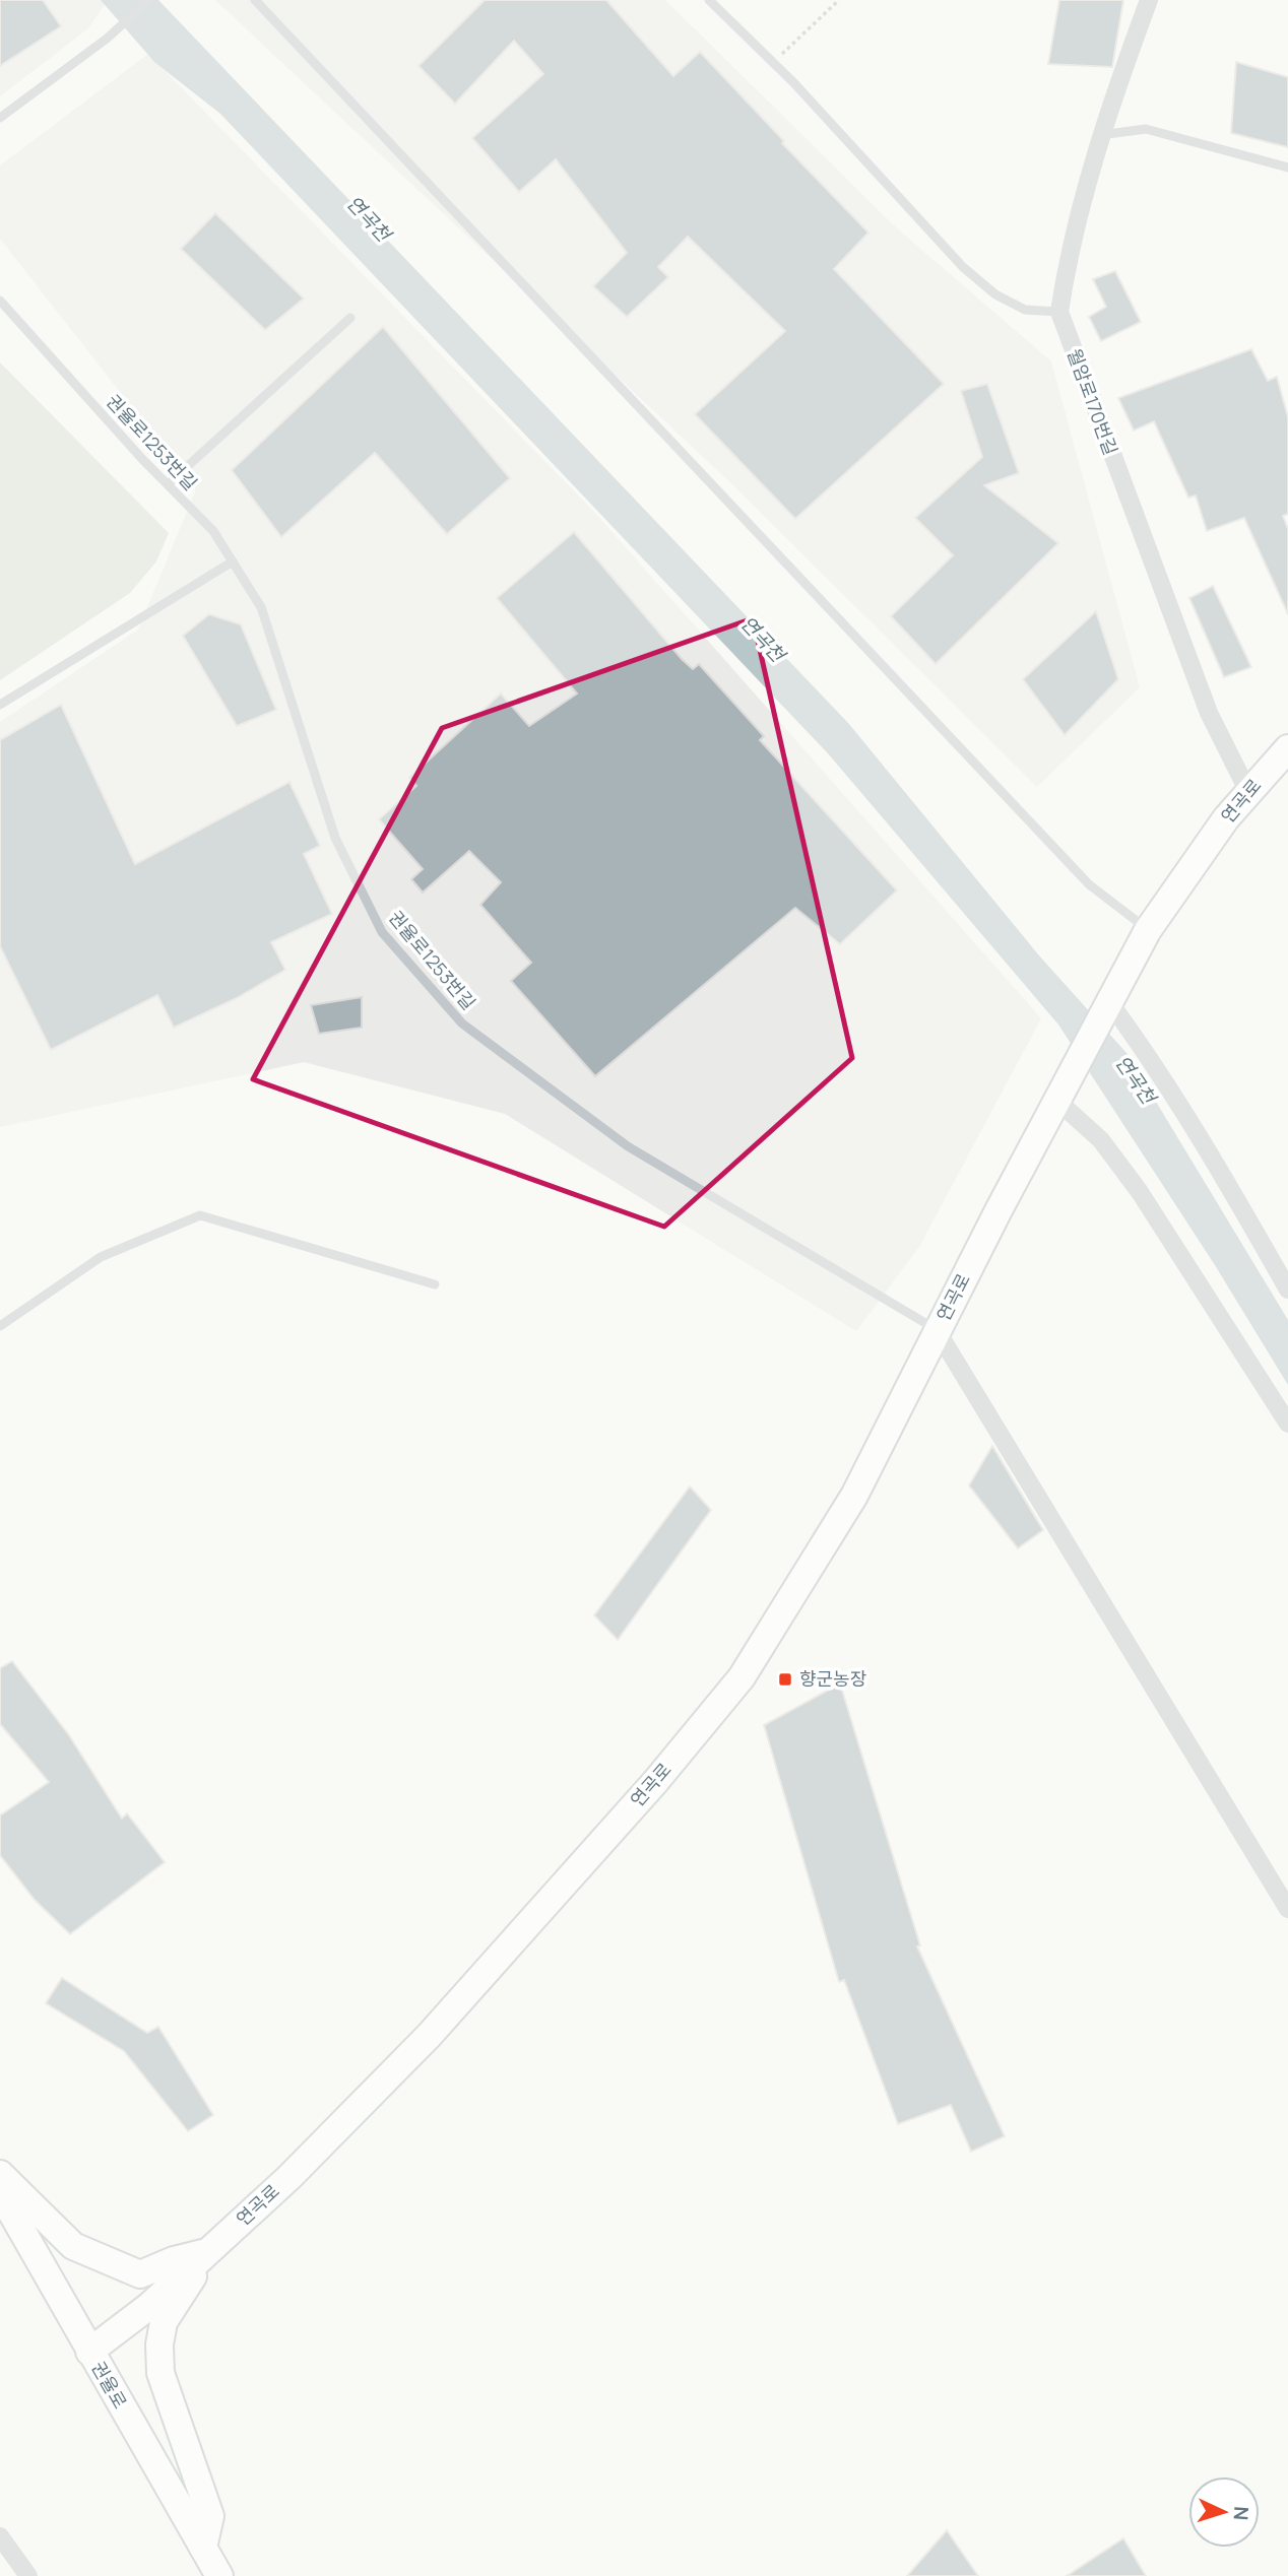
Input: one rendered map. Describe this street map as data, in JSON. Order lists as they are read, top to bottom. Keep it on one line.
{"streets":{"street":["월암로170번길","연곡로","권율로"],"lane":["권율로1253번길"]},"crossings":[["월암로170번길","연곡로"],["권율로1253번길","연곡로"],["연곡로","권율로"]],"water":["연곡천"],"places":{"transit":["향군농장"]},"north":"right"}
